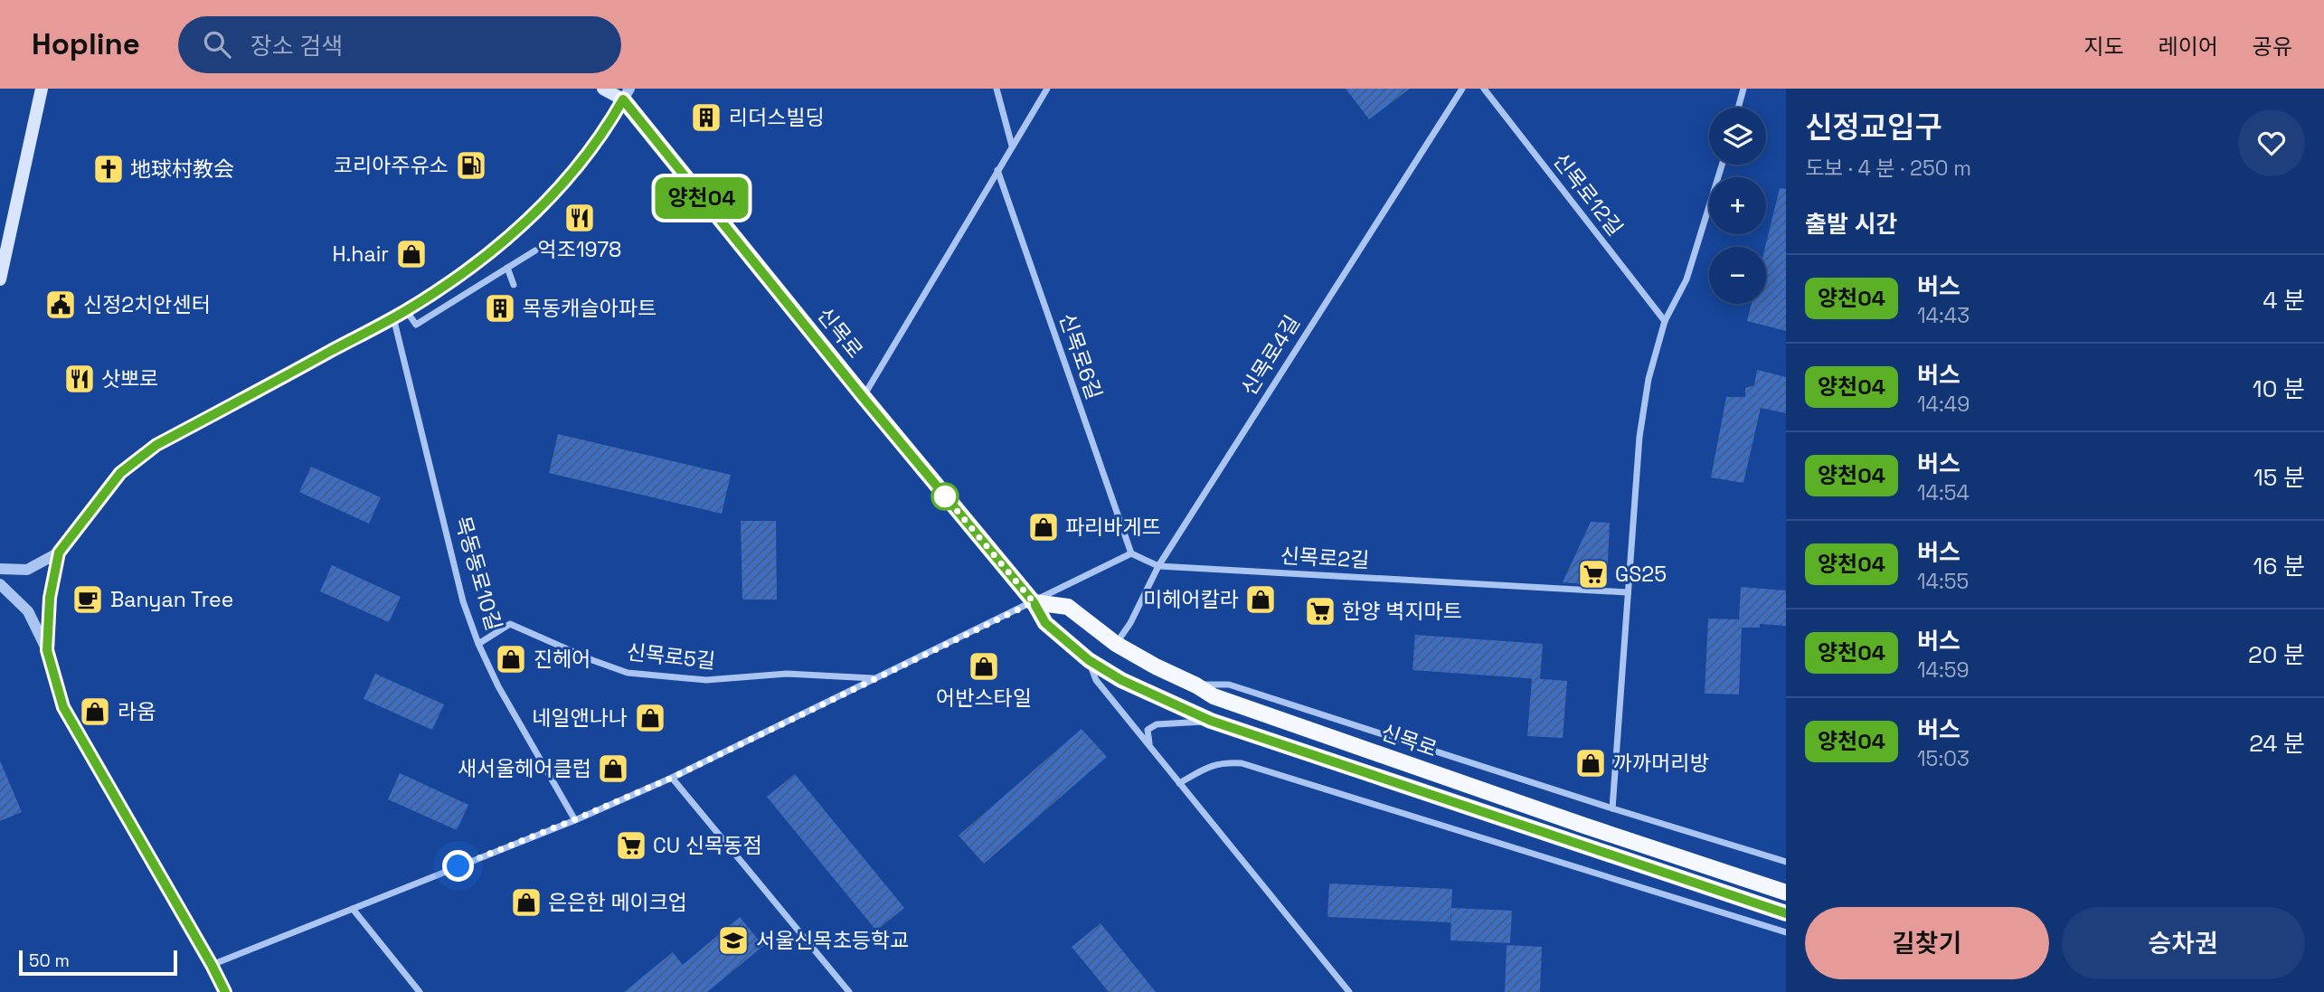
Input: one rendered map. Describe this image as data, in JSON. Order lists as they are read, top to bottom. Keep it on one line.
{"streets":{"main road":["신목로"],"street":["신목로12길","신목로4길","신목로6길","신목로2길","목동동로10길","신목로5길"]},"crossings":[["신목로","신목로4길"],["신목로","신목로5길"],["신목로4길","신목로2길"],["신목로6길","신목로2길"],["목동동로10길","신목로5길"]],"places":{"building":["리더스빌딩","목동캐슬아파트"],"fuel station":["코리아주유소"],"church":["地球村教会"],"restaurant":["억조1978","삿뽀로"],"shop":["H.hair","파리바게뜨","미헤어칼라","진헤어","어반스타일","라움","네일앤나나","까까머리방","새서울헤어클럽","은은한 메이크업"],"public building":["신정2치안센터"],"supermarket":["GS25","한양 벽지마트","CU 신목동점"],"cafe":["Banyan Tree"],"school or university":["서울신목초등학교"]},"lines":["bus line 양천04"],"scale_bar":"50 m","page":{"header":"Hopline","search":"장소 검색","nav":["지도","레이어","공유"],"on_map":"양천04","heading":[["신정교입구","도보 · 4 분 · 250 m"],"출발 시간"],"map_buttons":["+","−"],"list":[{"mark":"양천04","name":"버스","note":"14:43","value":"4 분"},{"mark":"양천04","name":"버스","note":"14:49","value":"10 분"},{"mark":"양천04","name":"버스","note":"14:54","value":"15 분"},{"mark":"양천04","name":"버스","note":"14:55","value":"16 분"},{"mark":"양천04","name":"버스","note":"14:59","value":"20 분"},{"mark":"양천04","name":"버스","note":"15:03","value":"24 분"}],"buttons":["길찾기","승차권"],"scale":"50 m"}}
